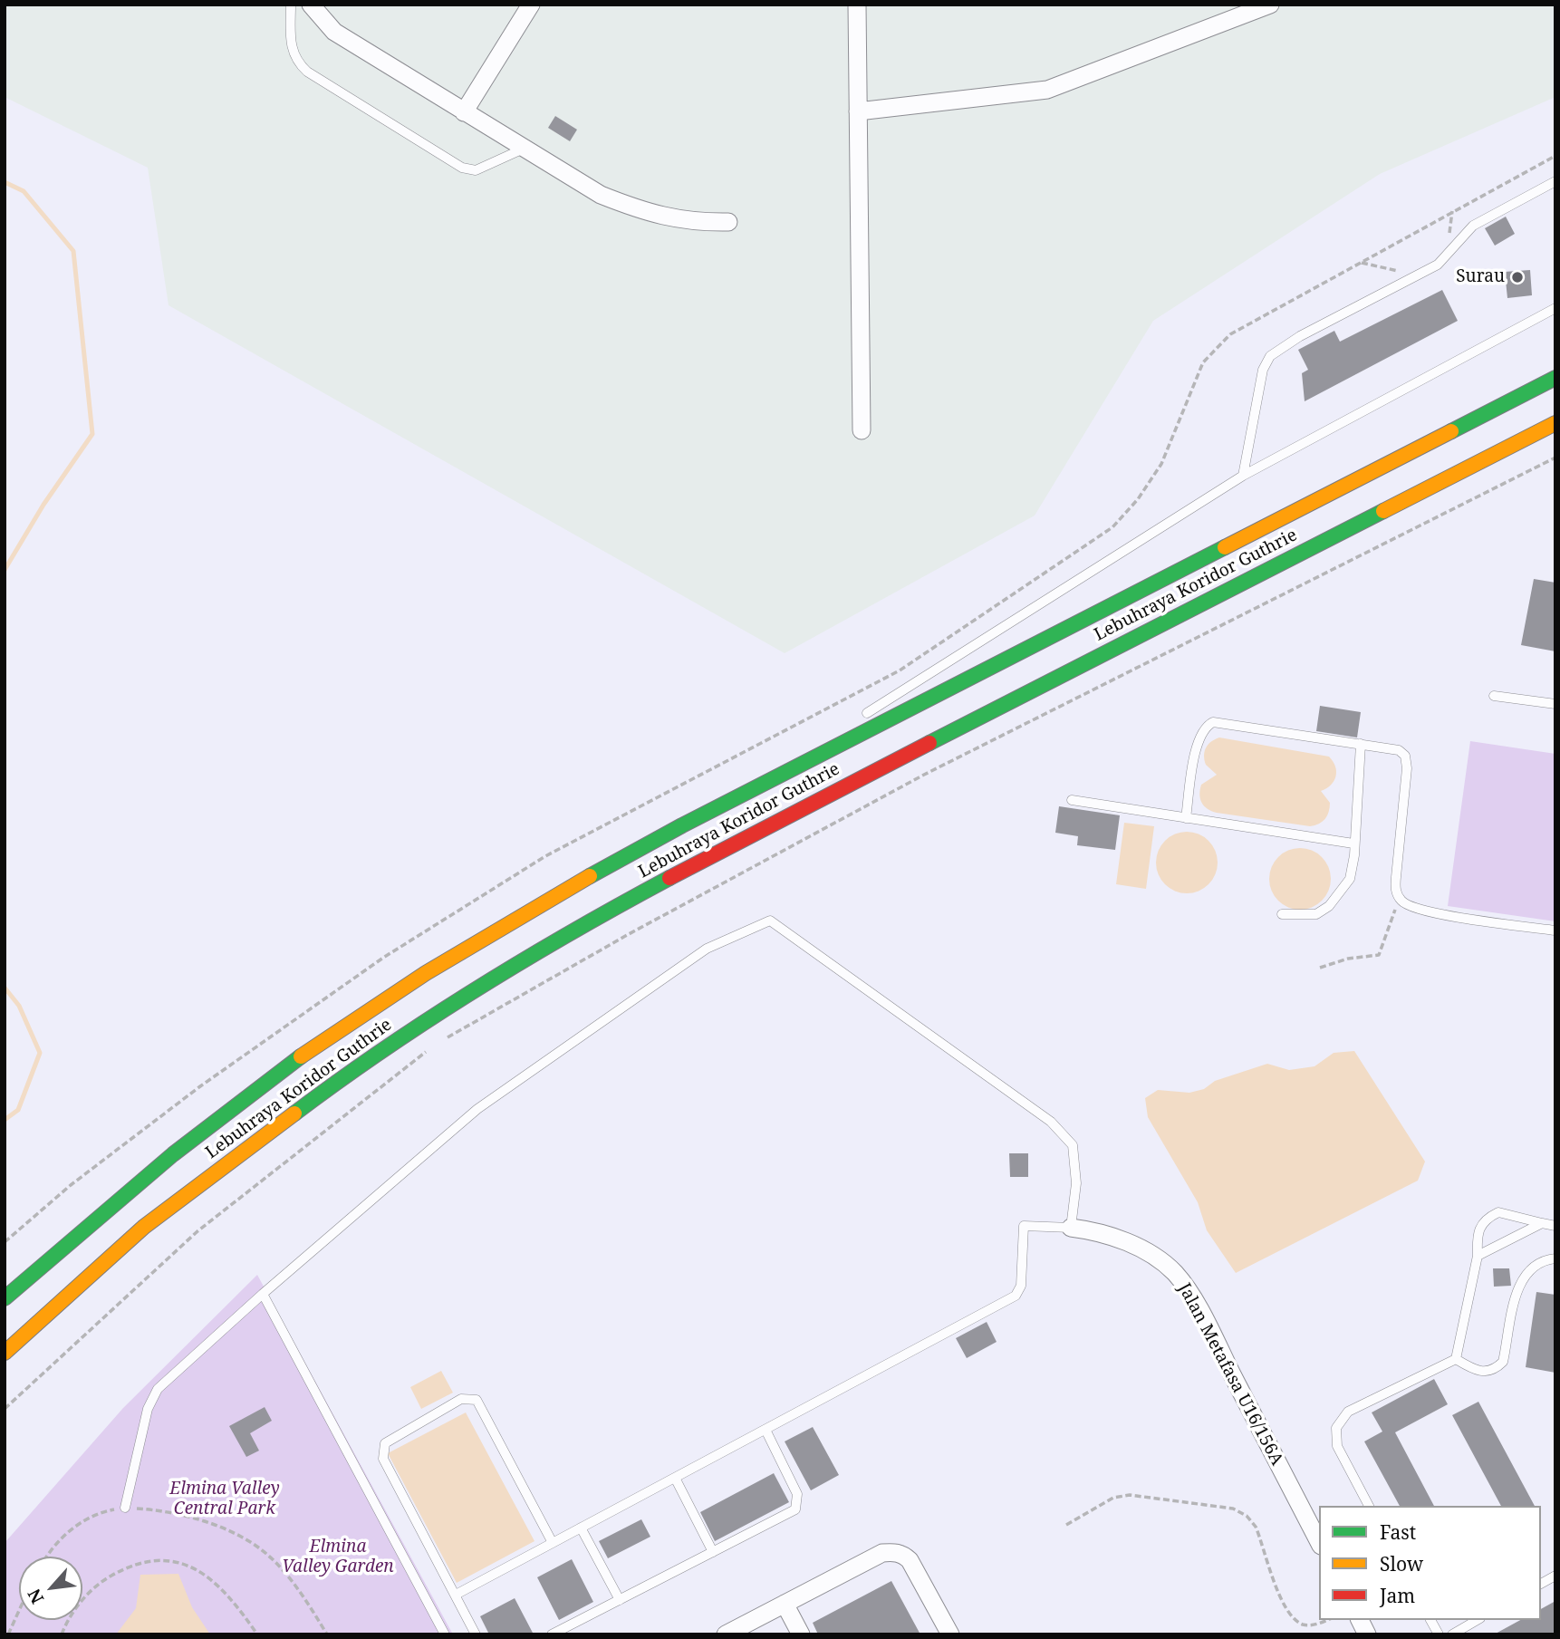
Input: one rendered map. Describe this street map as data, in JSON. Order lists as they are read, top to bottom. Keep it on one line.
{"streets":{"highway":["Lebuhraya Koridor Guthrie"],"street":["Jalan Metafasa U16/156A"]},"parks":["Elmina Valley Central Park","Elmina Valley Garden"],"places":["Surau"],"legend":["Fast","Slow","Jam"],"north":"bottom left"}
